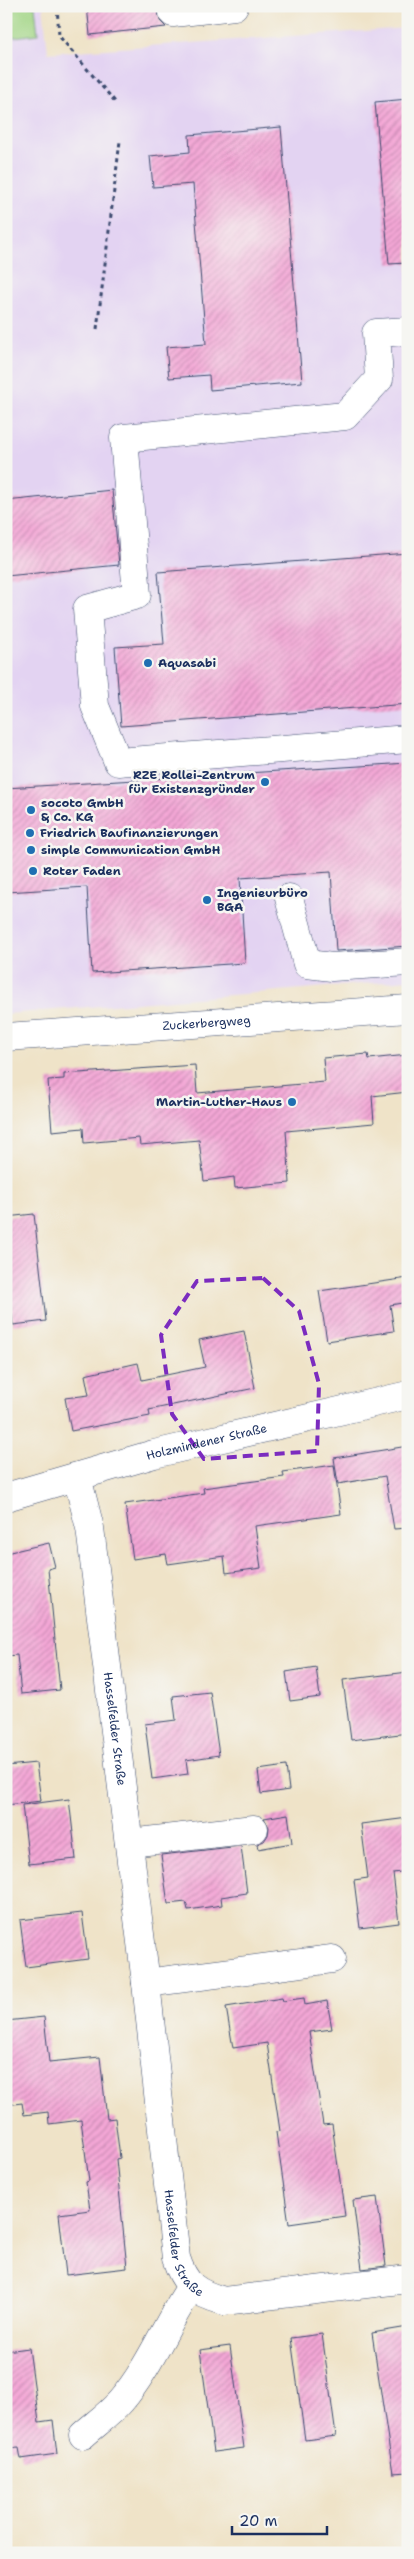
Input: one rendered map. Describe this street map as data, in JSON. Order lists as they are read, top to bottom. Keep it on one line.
{"streets":{"street":["Zuckerbergweg","Holzmindener Straße","Hasselfelder Straße"]},"crossings":[["Holzmindener Straße","Hasselfelder Straße"]],"places":["Aquasabi","RZE Rollei-Zentrum für Existenzgründer","socoto GmbH & Co. KG","Friedrich Baufinanzierungen","simple Communication GmbH","Roter Faden","Ingenieurbüro BGA","Martin-Luther-Haus"],"scale_bar":"20 m"}
